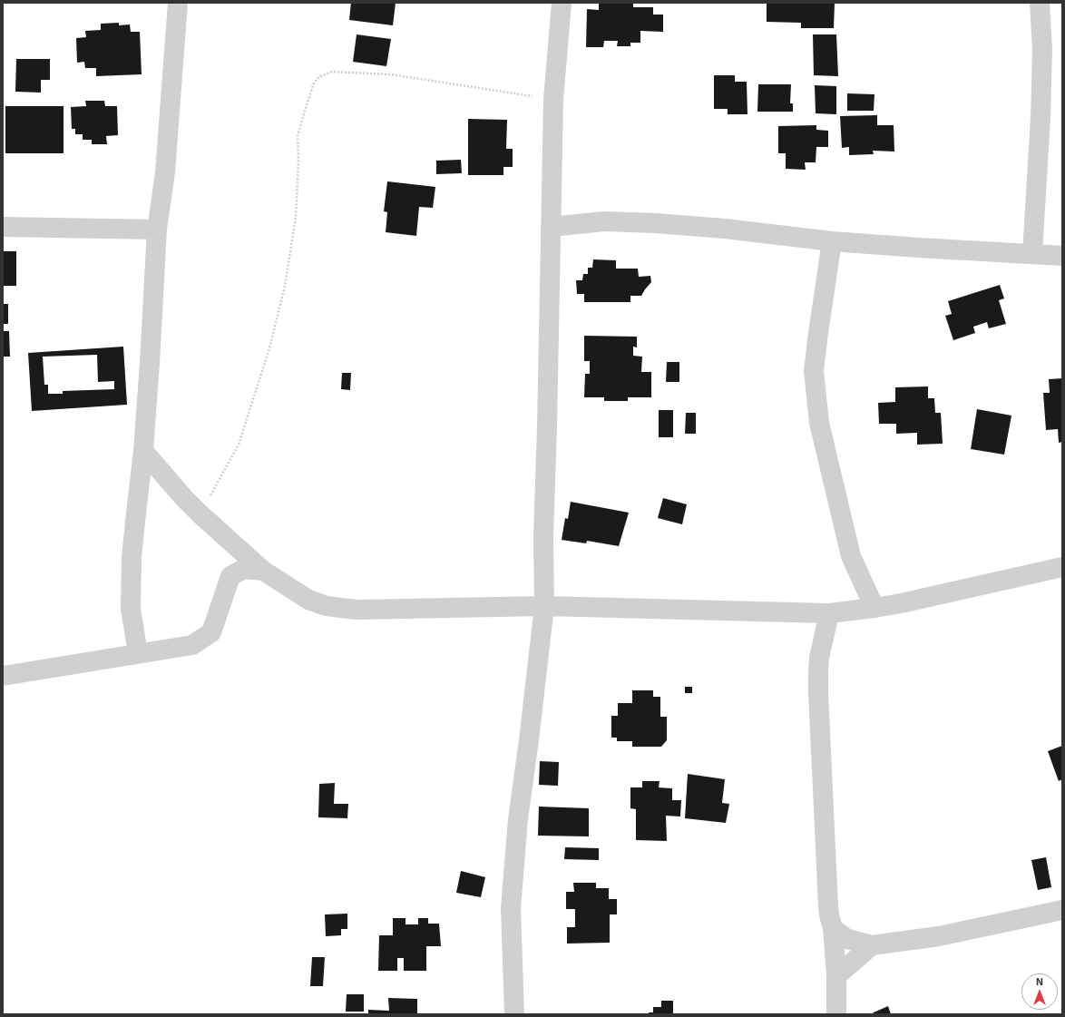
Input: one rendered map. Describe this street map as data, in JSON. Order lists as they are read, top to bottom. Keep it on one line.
{"north":"top"}
